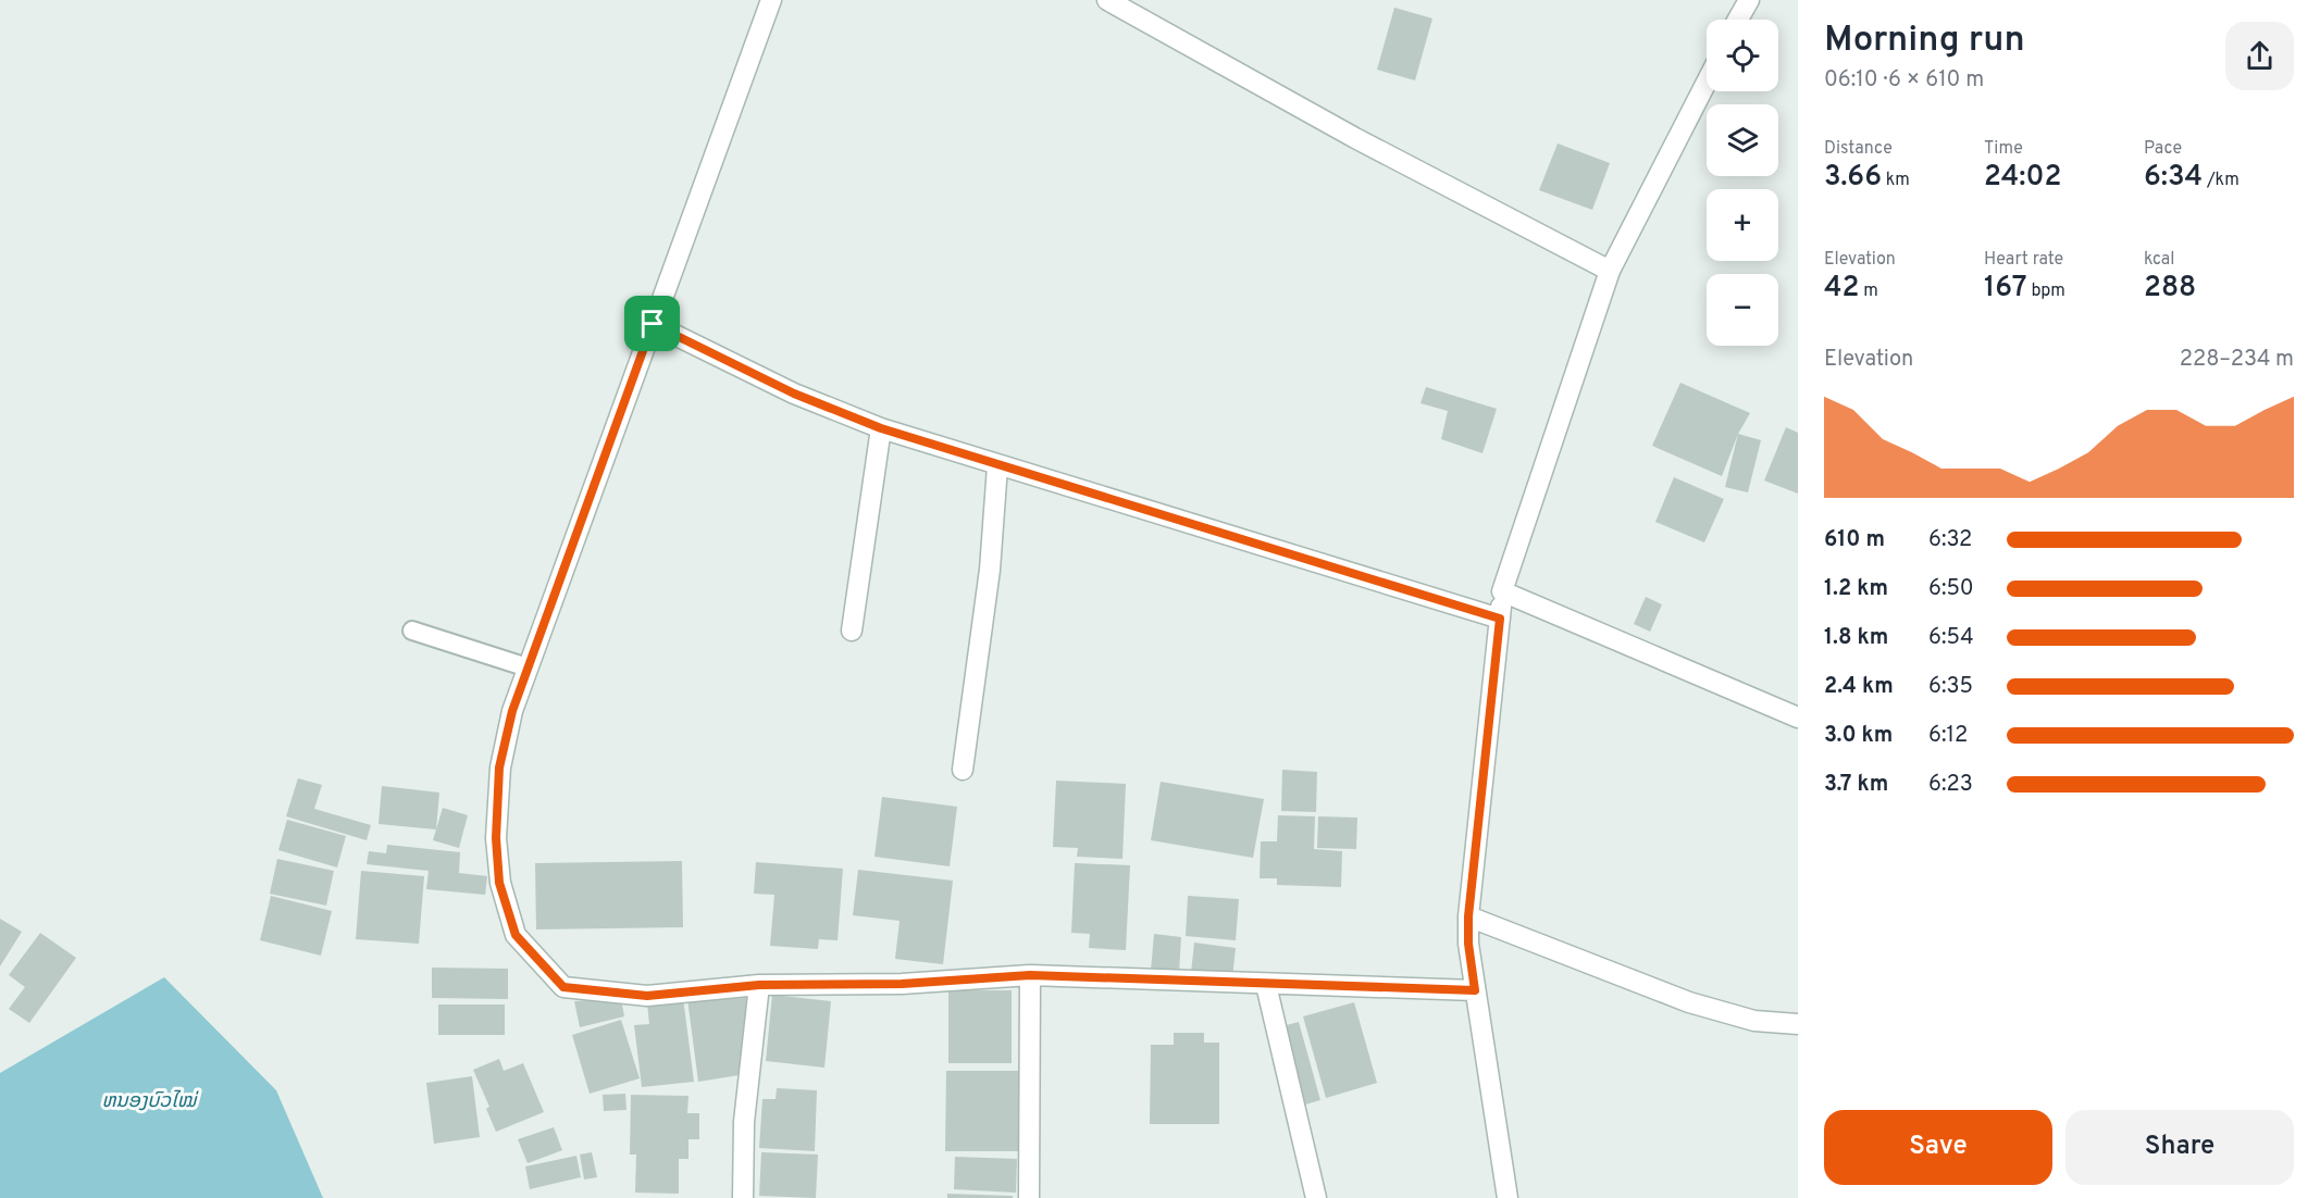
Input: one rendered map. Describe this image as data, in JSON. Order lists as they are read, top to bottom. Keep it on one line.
{"water":["ຫນອງບົວໄໝ່"],"page":{"heading":["Morning run","06:10 · 6 × 610 m"],"map_buttons":["+","−"],"stats":[["Distance","3.66 km"],["Time","24:02"],["Pace","6:34 /km"],["Elevation","42 m"],["Heart rate","167 bpm"],["kcal","288"]],"chart":["Elevation","228–234 m"],"list":[{"name":"610 m","note":"6:32"},{"name":"1.2 km","note":"6:50"},{"name":"1.8 km","note":"6:54"},{"name":"2.4 km","note":"6:35"},{"name":"3.0 km","note":"6:12"},{"name":"3.7 km","note":"6:23"}],"buttons":["Save","Share"]}}
